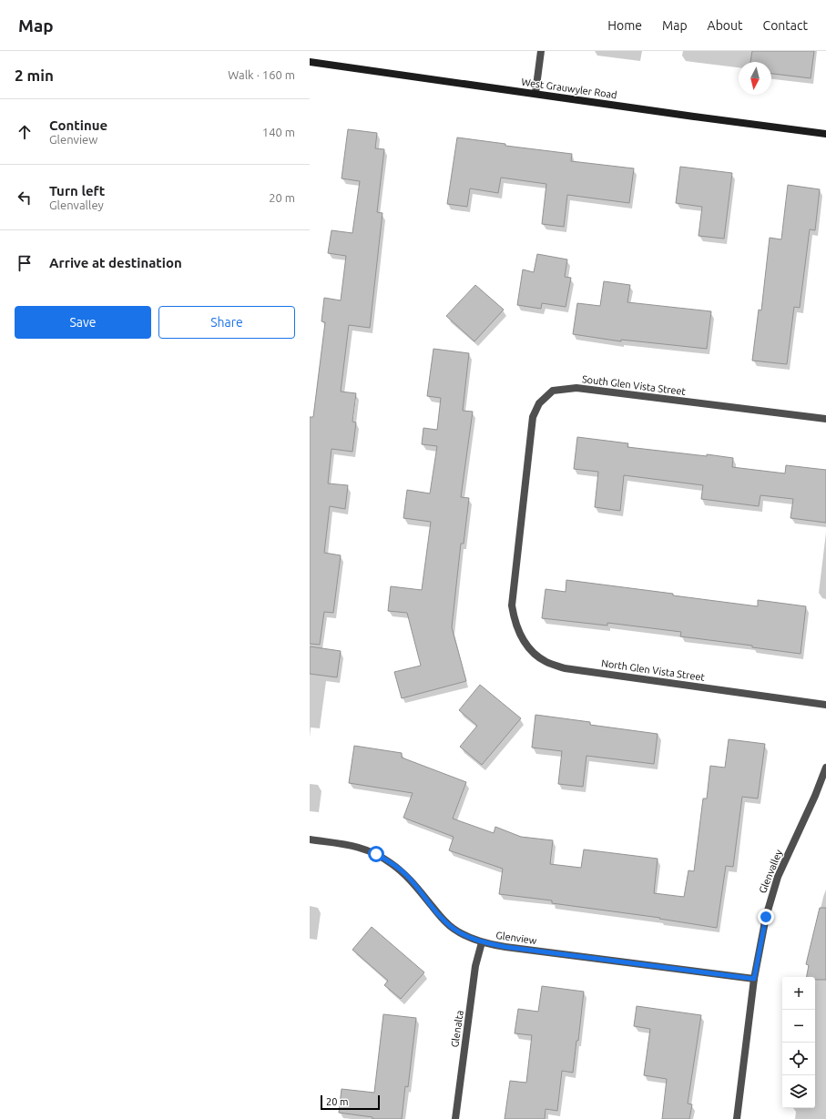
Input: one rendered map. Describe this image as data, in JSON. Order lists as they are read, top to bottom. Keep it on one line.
{"streets":{"main road":["West Grauwyler Road"],"street":["South Glen Vista Street","North Glen Vista Street","Glenvalley","Glenview","Glenalta"]},"crossings":[["South Glen Vista Street","North Glen Vista Street"],["Glenvalley","Glenview"],["Glenview","Glenalta"]],"scale_bar":"20 m","north":"bottom","page":{"header":"Map","nav":["Home","Map","About","Contact"],"heading":["2 min","Walk · 160 m"],"list":[["Continue","Glenview","140 m"],["Turn left","Glenvalley","20 m"],"Arrive at destination"],"buttons":["Save","Share"],"map_buttons":["+","−"],"scale":"20 m"}}
